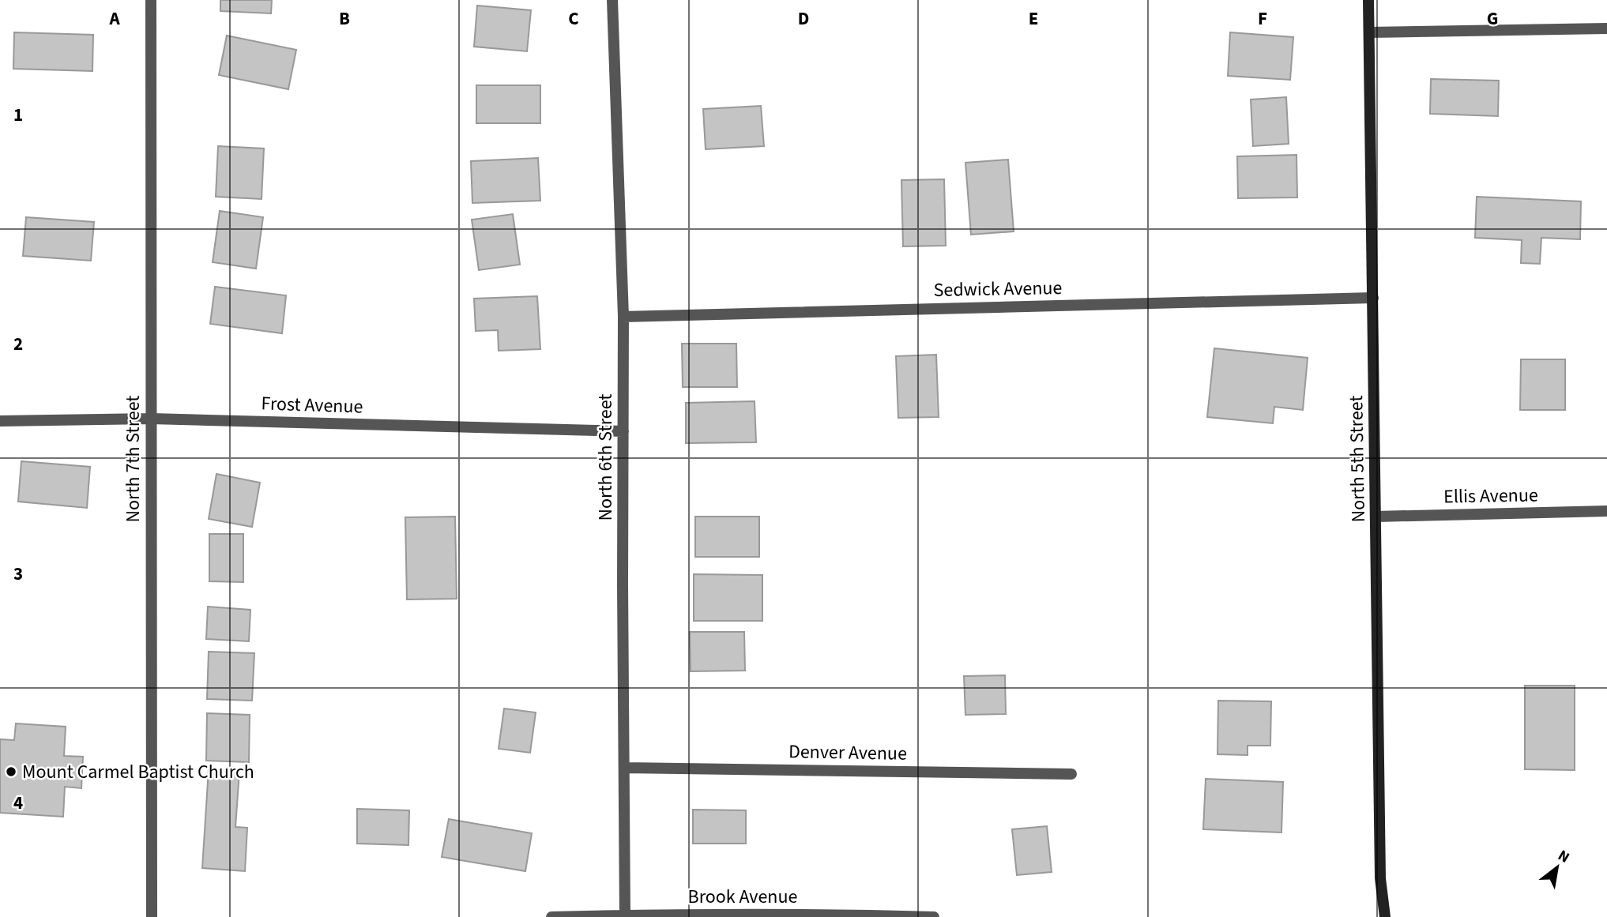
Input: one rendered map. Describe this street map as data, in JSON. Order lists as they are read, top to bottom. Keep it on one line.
{"streets":{"main road":["North 5th Street"],"street":["Sedwick Avenue","Frost Avenue","North 6th Street","North 7th Street","Ellis Avenue","Denver Avenue","Brook Avenue"]},"crossings":[["Sedwick Avenue","North 6th Street"],["Sedwick Avenue","North 5th Street"],["Frost Avenue","North 6th Street"],["Frost Avenue","North 7th Street"],["North 6th Street","Denver Avenue"],["North 6th Street","Brook Avenue"],["North 5th Street","Ellis Avenue"]],"places":["Mount Carmel Baptist Church"],"north":"top right","grid":{"columns":["A","B","C","D","E","F","G"],"rows":["1","2","3","4"]}}
